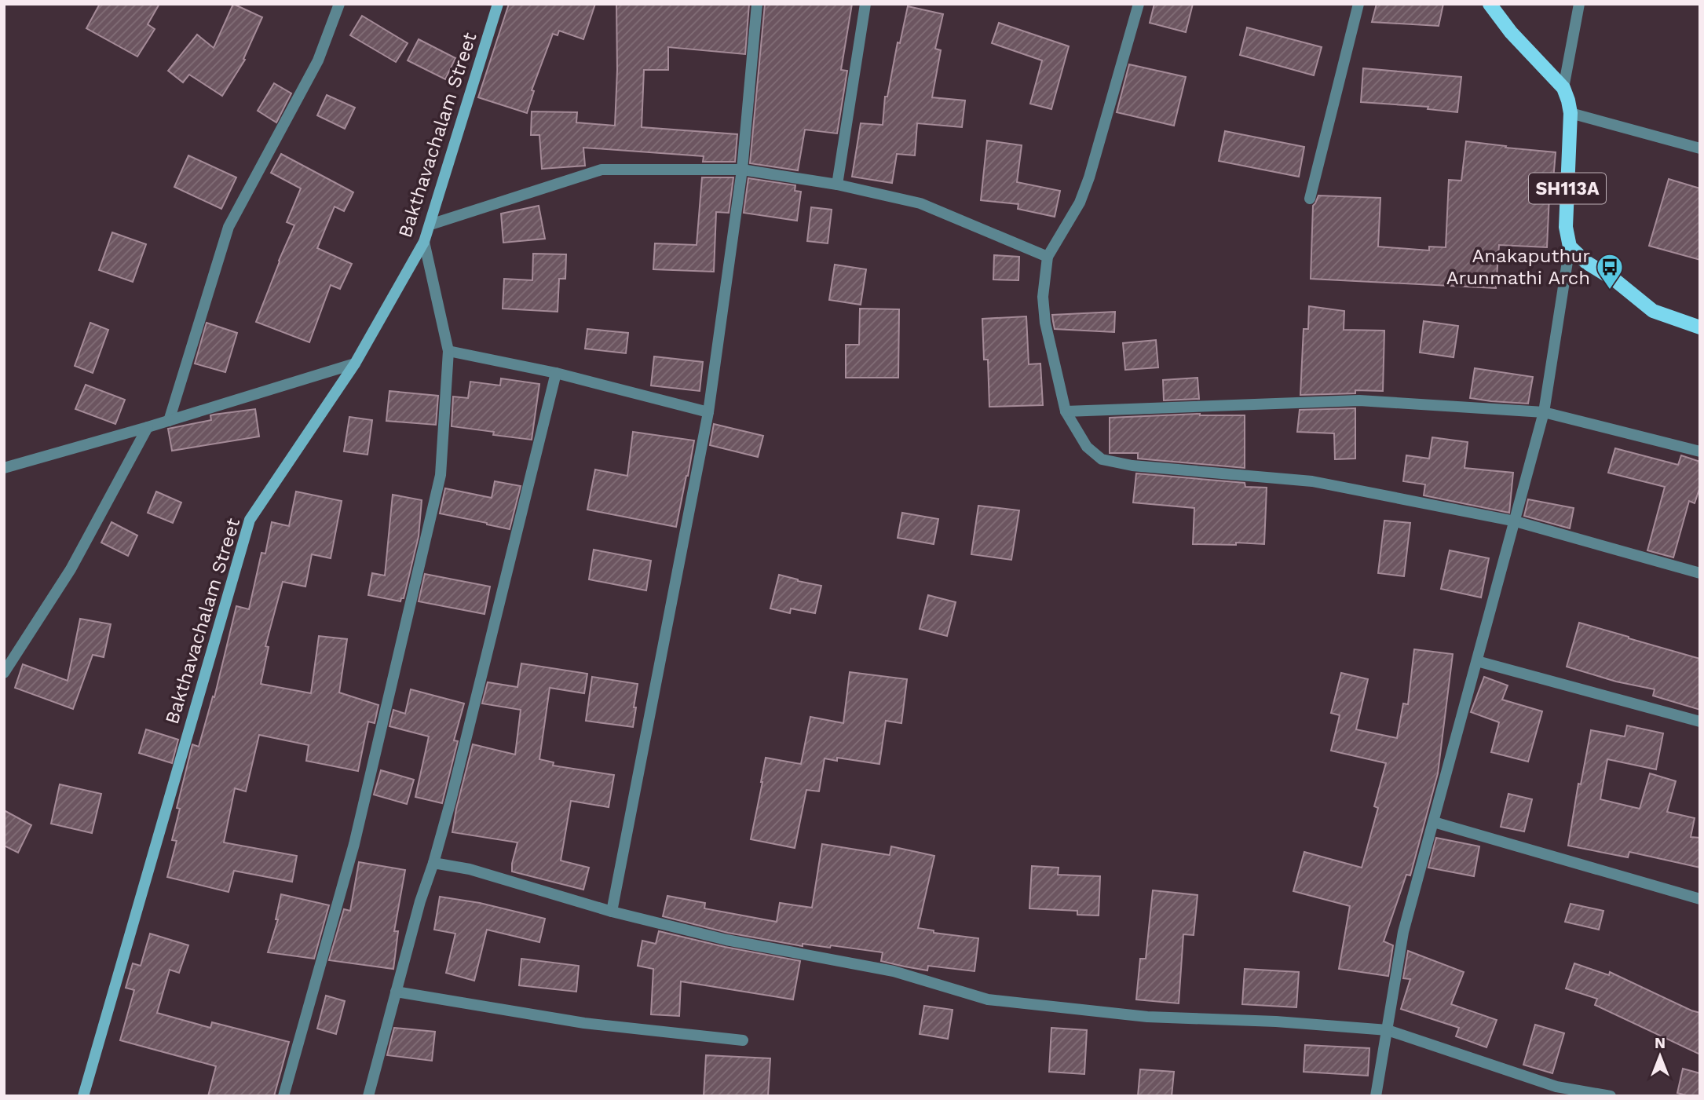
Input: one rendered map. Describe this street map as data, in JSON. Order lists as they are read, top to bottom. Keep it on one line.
{"streets":{"main road":["SH113A"],"street":["Bakthavachalam Street"]},"places":{"bus stop":["Anakaputhur Arunmathi Arch"]},"north":"top"}
